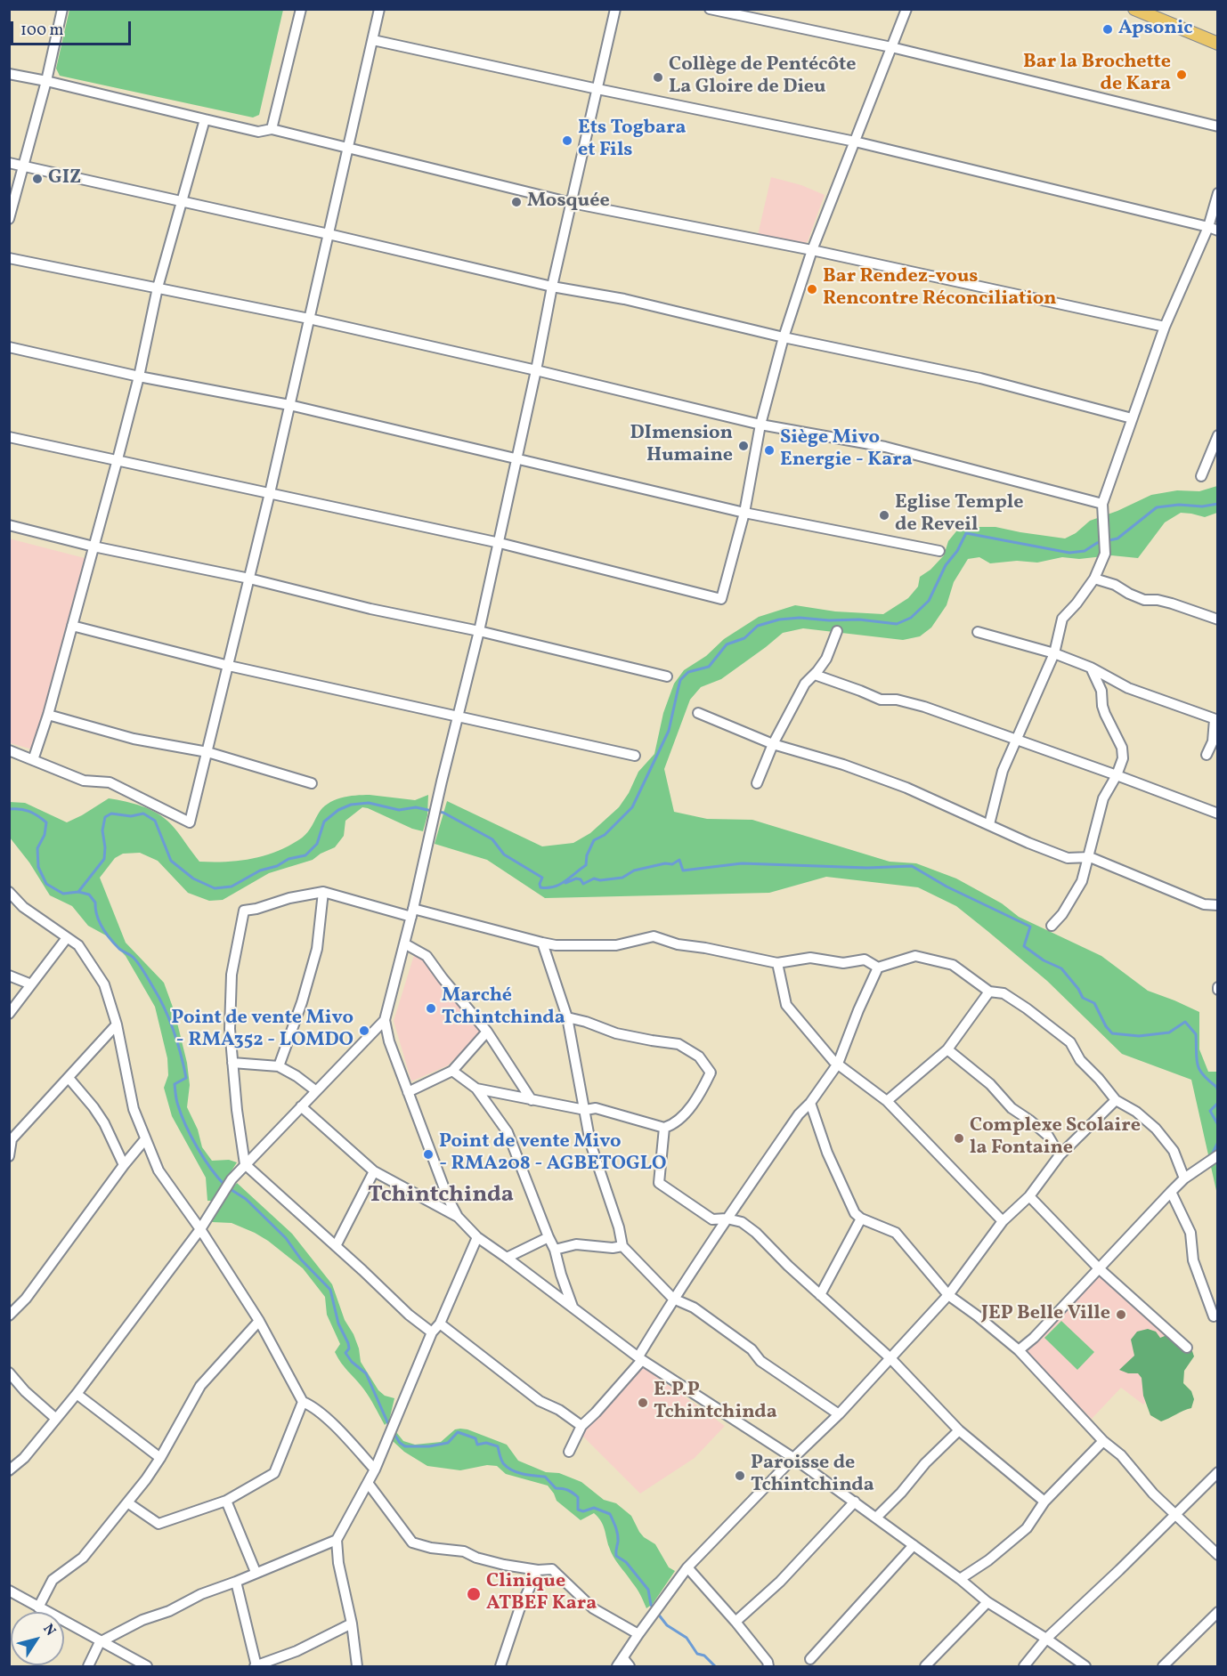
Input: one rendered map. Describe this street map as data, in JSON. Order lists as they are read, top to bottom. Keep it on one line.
{"districts":["Tchintchinda"],"places":["Apsonic","Bar la Brochette de Kara","Collège de Pentécôte La Gloire de Dieu","Ets Togbara et Fils","GIZ","Mosquée","Bar Rendez-vous Rencontre Réconciliation","DImension Humaine","Siège Mivo Energie - Kara","Eglise Temple de Reveil","Marché Tchintchinda","Point de vente Mivo - RMA352 - LOMDO","Complexe Scolaire la Fontaine","Point de vente Mivo - RMA208 - AGBETOGLO","JEP Belle Ville","E.P.P Tchintchinda","Paroisse de Tchintchinda","Clinique ATBEF Kara"],"scale_bar":"100 m","north":"top right"}
